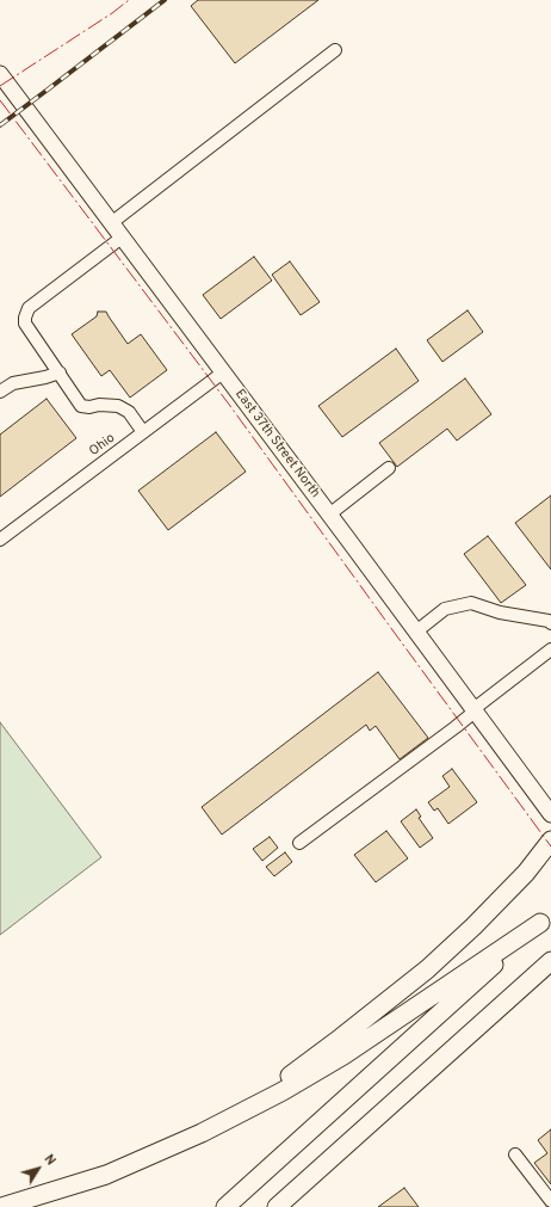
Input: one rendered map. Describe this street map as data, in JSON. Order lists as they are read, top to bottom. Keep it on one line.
{"streets":{"main road":["East 37th Street North"],"street":["Ohio"]},"crossings":[["East 37th Street North","Ohio"]],"north":"top right"}
